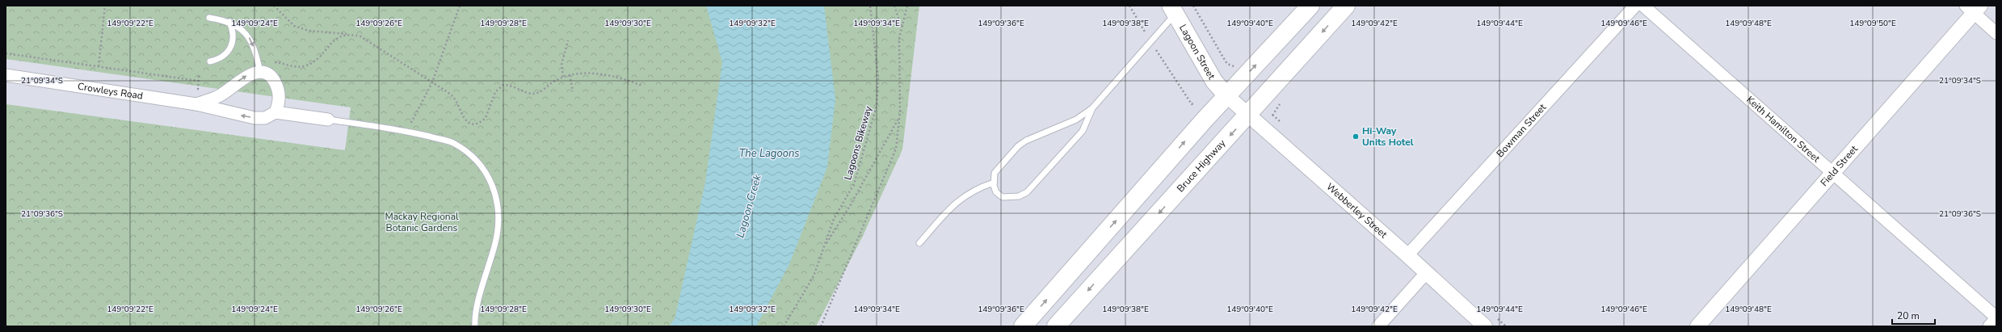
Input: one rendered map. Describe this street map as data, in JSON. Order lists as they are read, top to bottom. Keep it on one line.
{"streets":{"highway":["Bruce Highway"],"main road":["Lagoon Street"],"street":["Crowleys Road","Keith Hamilton Street","Bowman Street","Field Street","Webberley Street"],"path":["Lagoons Bikeway"]},"crossings":[["Lagoon Street","Webberley Street"],["Keith Hamilton Street","Field Street"],["Bowman Street","Webberley Street"],["Bruce Highway","Webberley Street"]],"water":["The Lagoons","Lagoon Creek"],"parks":["Mackay Regional Botanic Gardens"],"places":["Hi-Way Units Hotel"],"scale_bar":"20 m","coordinates":["149°09'22\"E","149°09'24\"E","149°09'26\"E","149°09'28\"E","149°09'30\"E","149°09'32\"E","149°09'34\"E","149°09'36\"E","149°09'38\"E","149°09'40\"E","149°09'42\"E","149°09'44\"E","149°09'46\"E","149°09'48\"E","149°09'50\"E","21°09'34\"S","21°09'36\"S"]}
